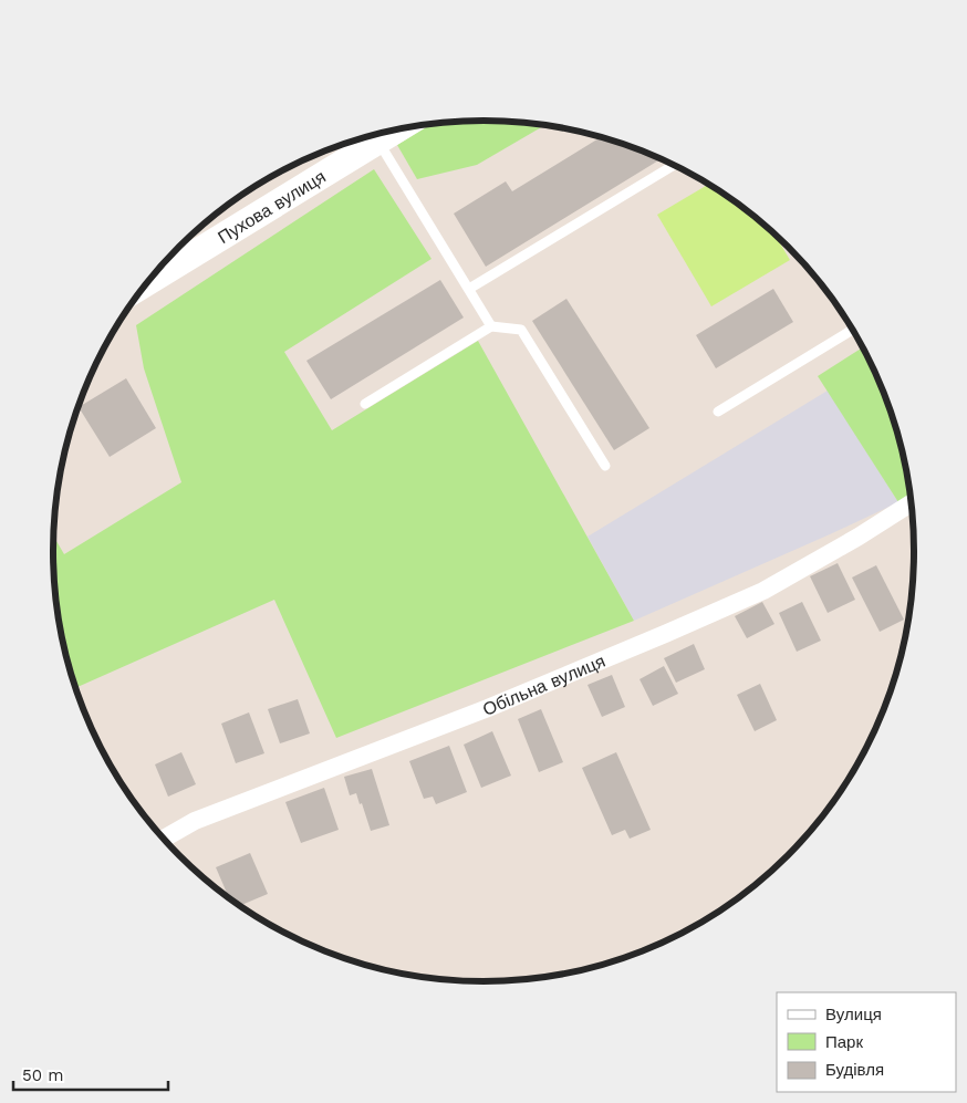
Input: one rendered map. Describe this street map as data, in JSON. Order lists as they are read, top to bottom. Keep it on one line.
{"streets":{"main road":["Пухова вулиця"],"street":["Обільна вулиця"]},"legend":["Вулиця","Парк","Будівля"],"scale_bar":"50 m"}
